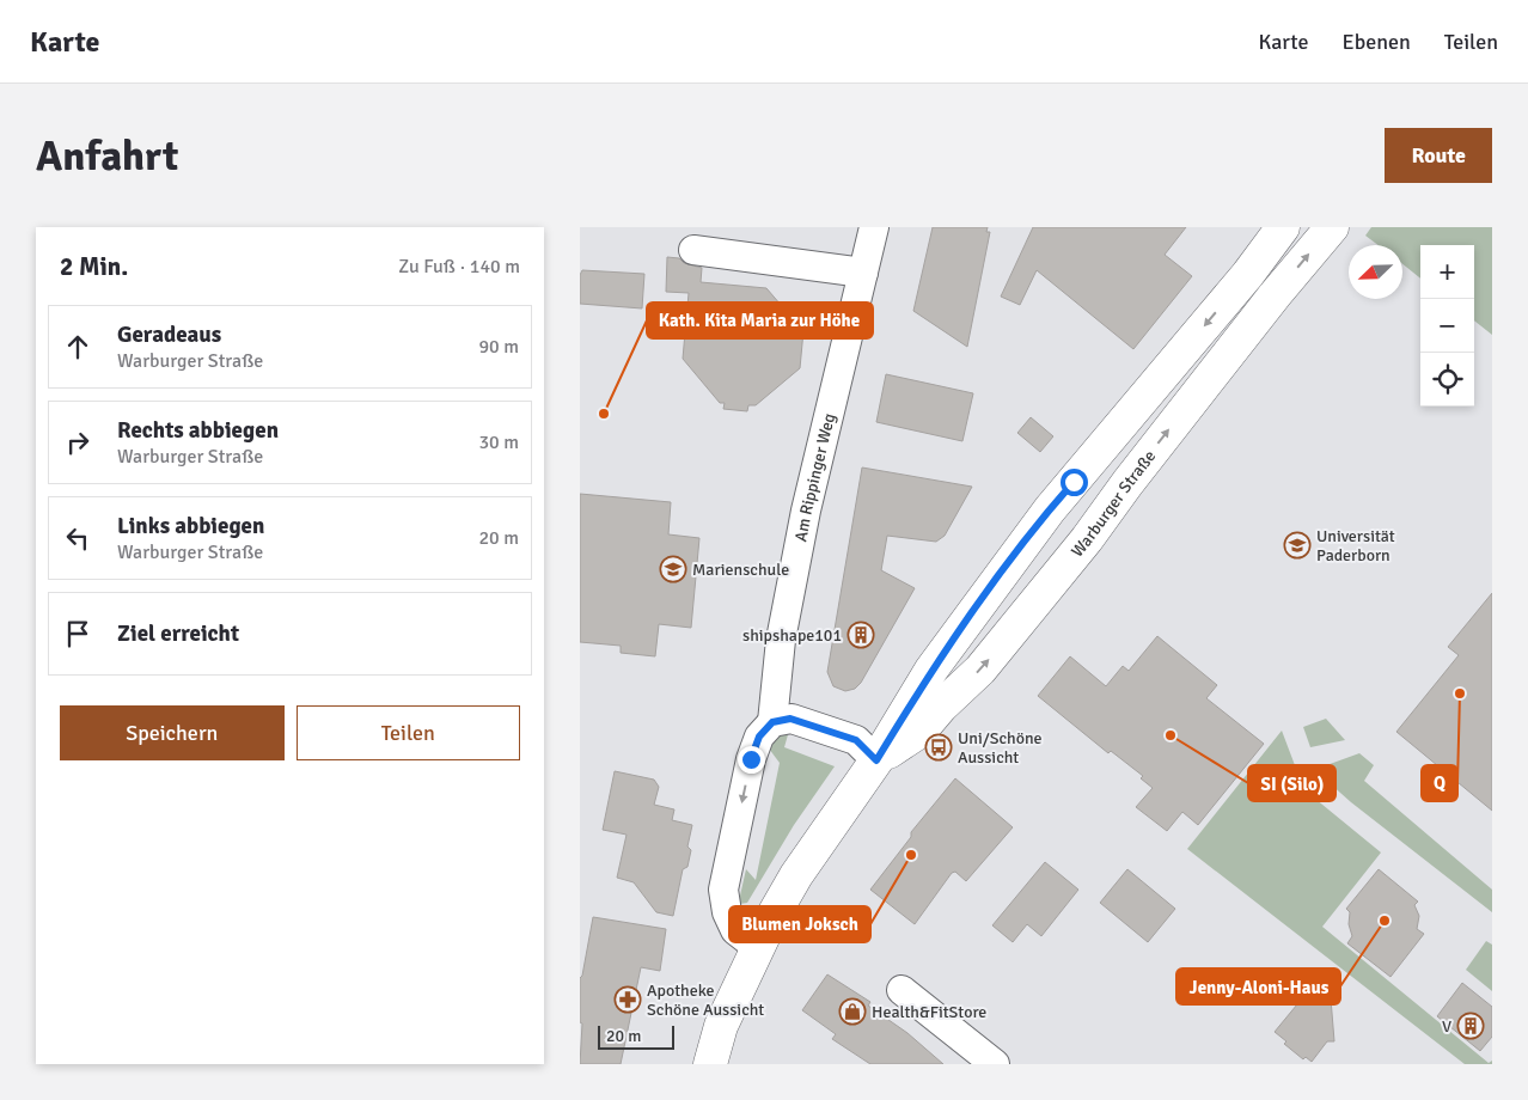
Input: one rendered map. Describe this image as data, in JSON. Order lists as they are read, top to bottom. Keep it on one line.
{"streets":{"main road":["Warburger Straße"],"street":["Am Rippinger Weg"]},"places":{"other":["Kath. Kita Maria zur Höhe","Q","SI (Silo)","Blumen Joksch","Jenny-Aloni-Haus"],"school or university":["Universität Paderborn","Marienschule"],"building":["shipshape101","V"],"bus stop":["Uni/Schöne Aussicht"],"pharmacy":["Apotheke Schöne Aussicht"],"shop":["Health&FitStore"]},"scale_bar":"20 m","north":"bottom left","page":{"header":"Karte","nav":["Karte","Ebenen","Teilen"],"buttons":["Route",["Speichern","Teilen"]],"title":"Anfahrt","heading":["2 Min.","Zu Fuß · 140 m"],"map_buttons":["+","−"],"list":[["Geradeaus","Warburger Straße","90 m"],["Rechts abbiegen","Warburger Straße","30 m"],["Links abbiegen","Warburger Straße","20 m"],"Ziel erreicht"],"scale":"20 m"}}
